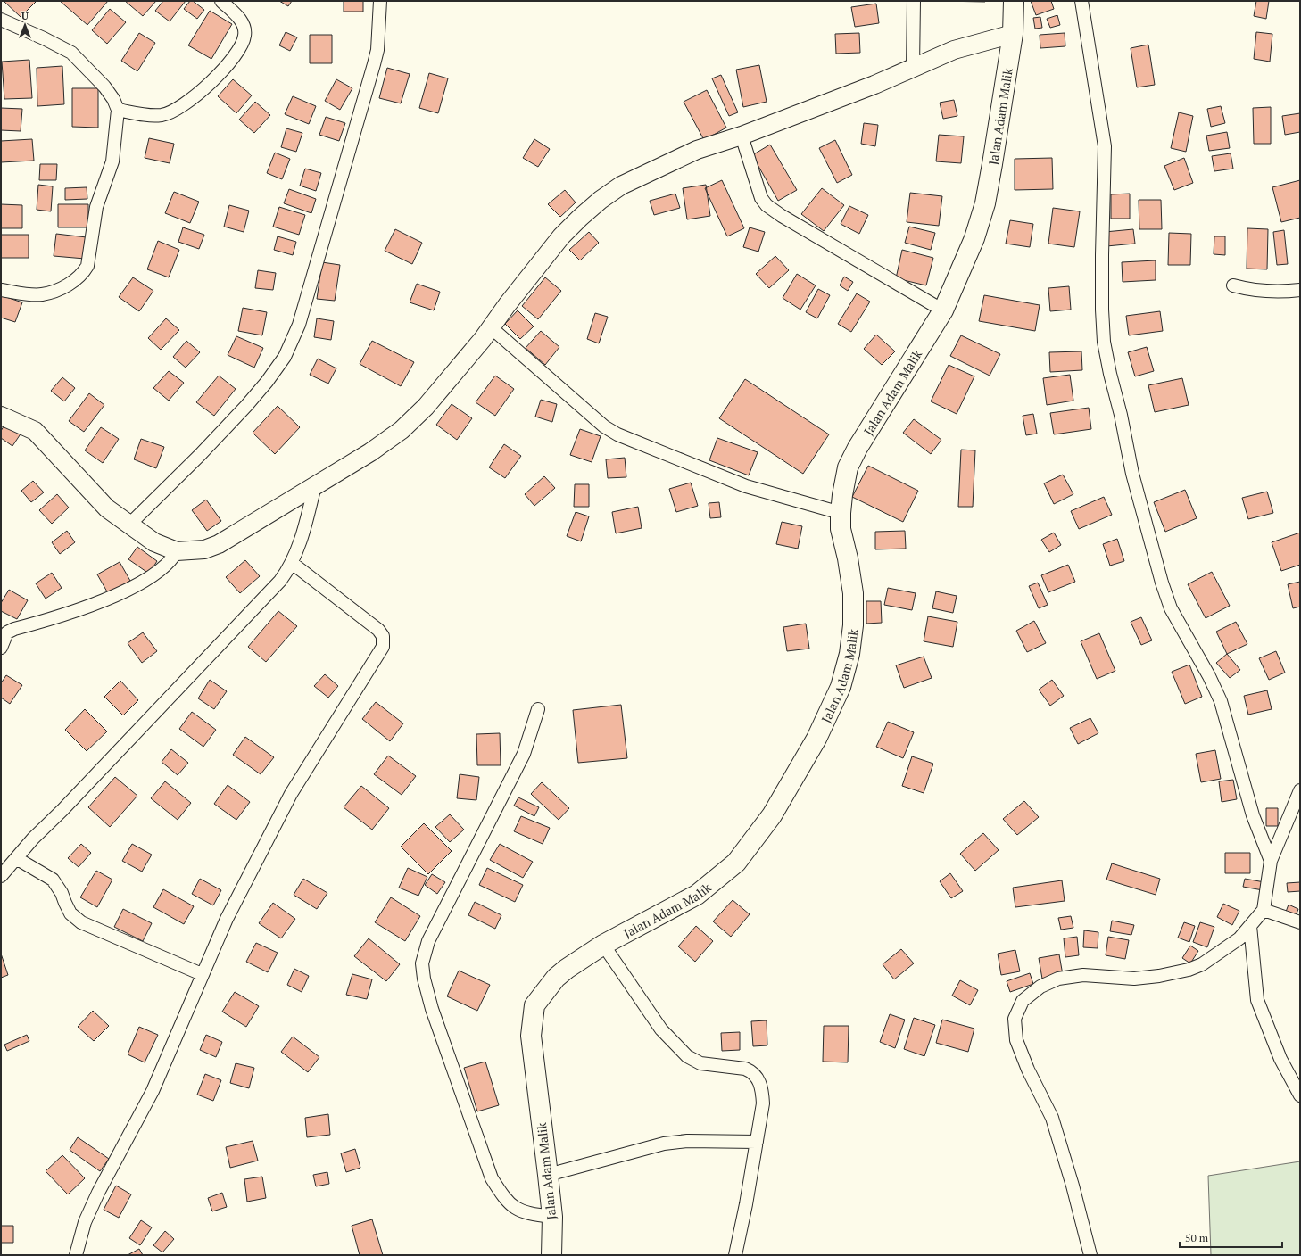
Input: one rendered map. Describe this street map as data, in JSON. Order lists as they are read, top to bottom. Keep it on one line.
{"streets":{"highway":["Jalan Adam Malik"]},"scale_bar":"50 m","north":"top"}
